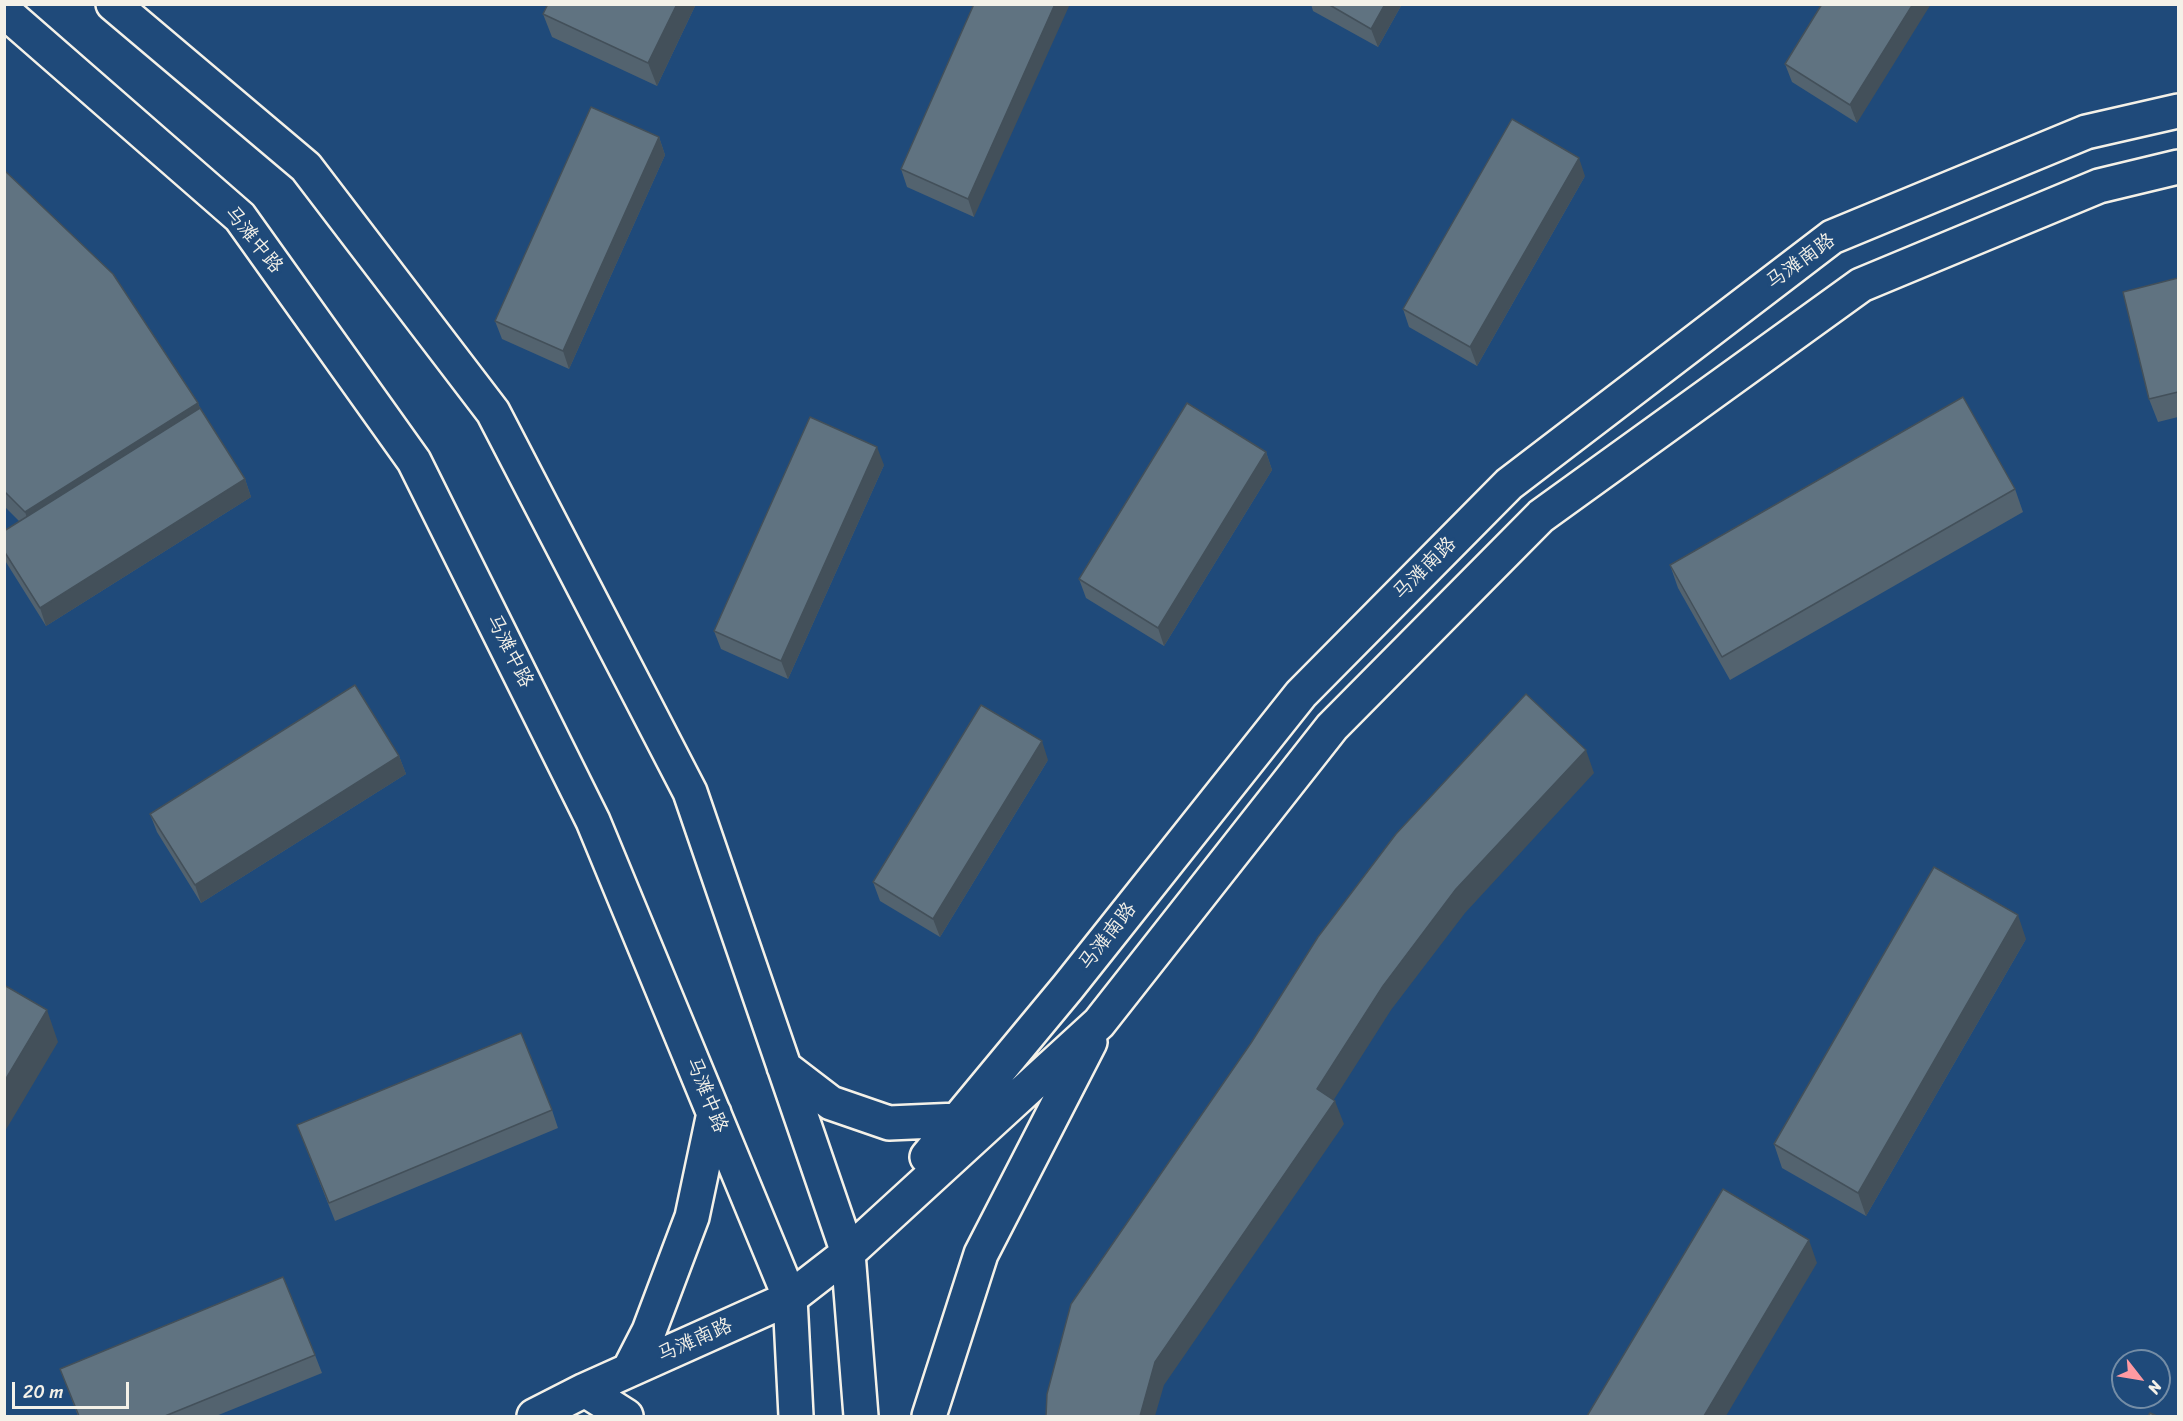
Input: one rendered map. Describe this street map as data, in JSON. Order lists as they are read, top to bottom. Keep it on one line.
{"streets":{"main road":["马滩中路","马滩南路"]},"crossings":[["马滩中路","马滩南路"]],"scale_bar":"20 m","north":"bottom right"}
